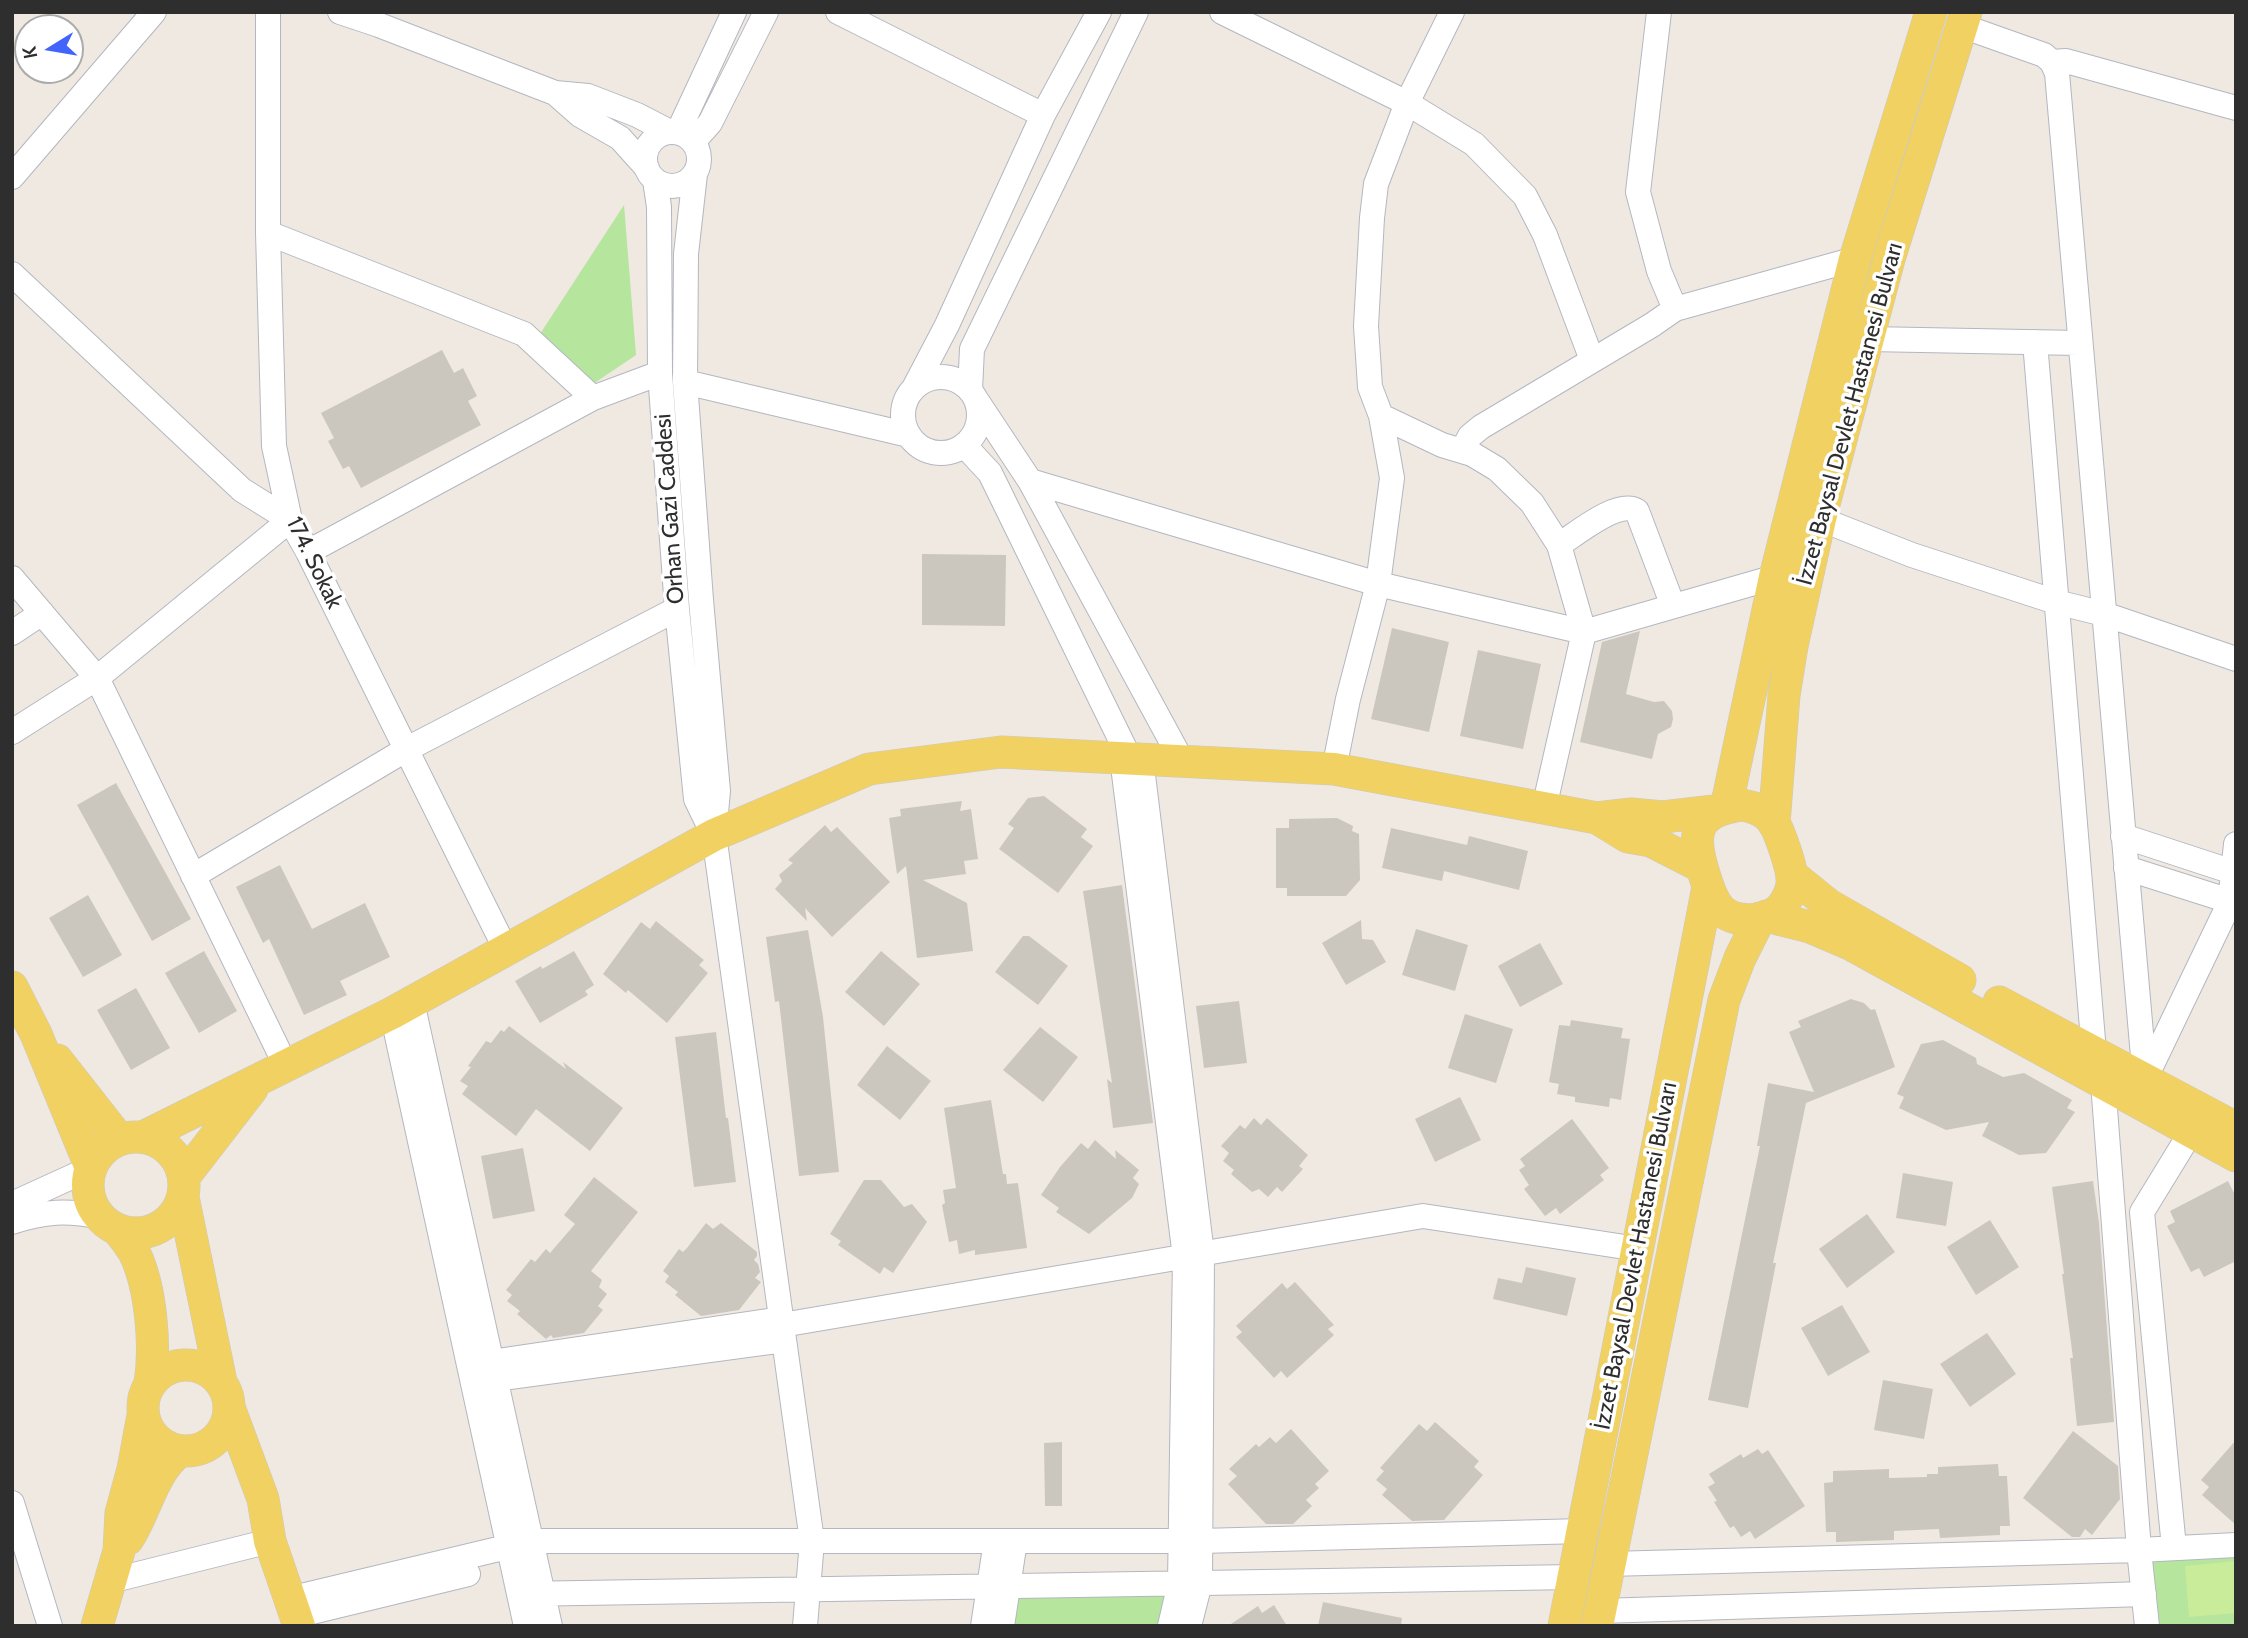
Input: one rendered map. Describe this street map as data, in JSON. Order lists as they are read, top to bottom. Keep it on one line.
{"streets":{"main road":["İzzet Baysal Devlet Hastanesi Bulvarı"],"street":["Orhan Gazi Caddesi","174. Sokak"]},"north":"left"}
